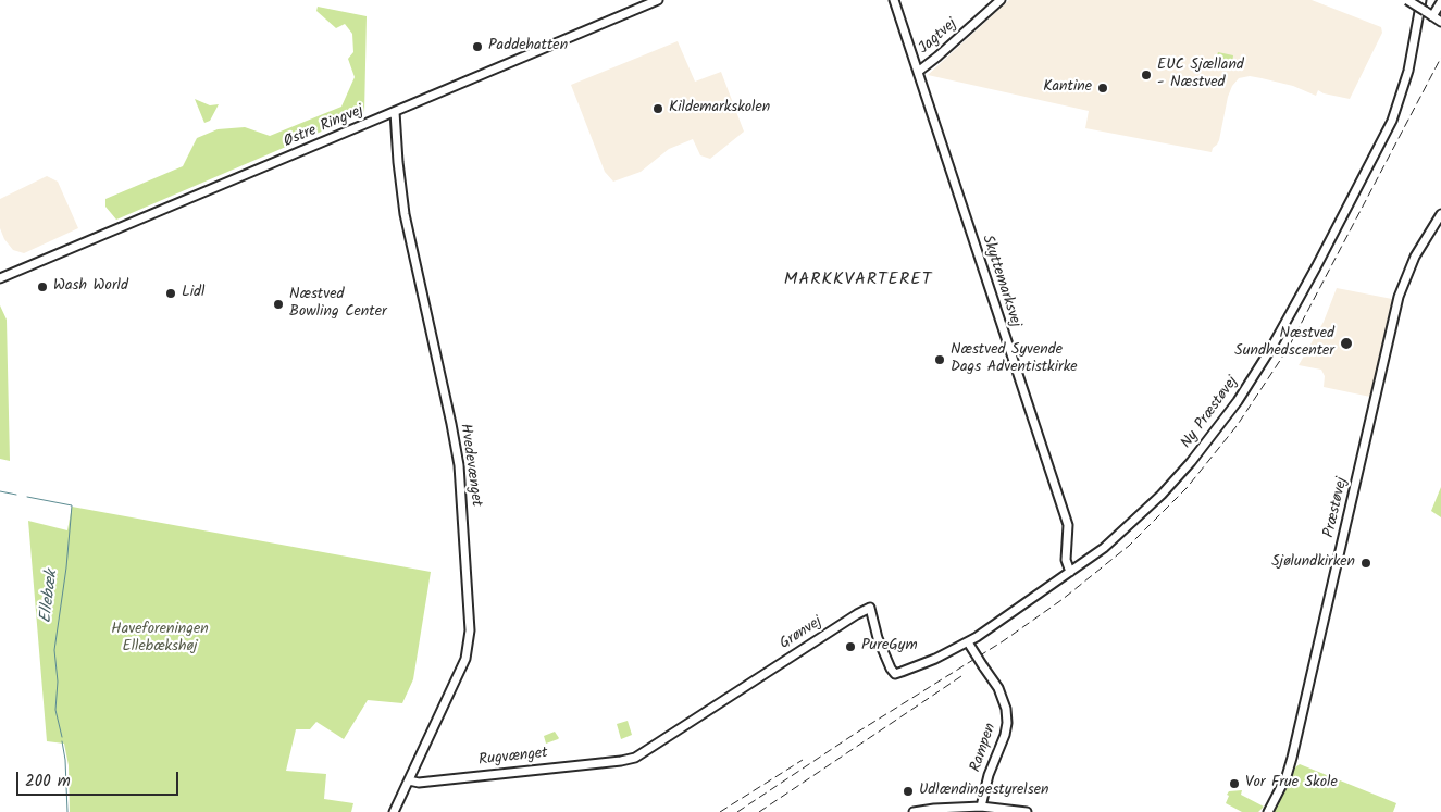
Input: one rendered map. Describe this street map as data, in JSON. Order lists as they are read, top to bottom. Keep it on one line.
{"streets":{"street":["Jagtvej","Østre Ringvej","Skyttemarksvej","Ny Præstøvej","Hvedevænget","Præstøvej","Grønvej","Rampen","Rugvænget"]},"crossings":[["Jagtvej","Skyttemarksvej"],["Østre Ringvej","Hvedevænget"],["Skyttemarksvej","Ny Præstøvej"],["Ny Præstøvej","Grønvej"],["Ny Præstøvej","Rampen"],["Hvedevænget","Rugvænget"],["Grønvej","Rampen"],["Grønvej","Rugvænget"]],"districts":["MARKKVARTERET"],"water":["Ellebæk"],"parks":["Haveforeningen Ellebækshøj"],"places":["Paddehatten","EUC Sjælland - Næstved","Kantine","Kildemarkskolen","Wash World","Lidl","Næstved Bowling Center","Næstved Sundhedscenter","Næstved Syvende Dags Adventistkirke","Sjølundkirken","PureGym","Vor Frue Skole","Udlændingestyrelsen"],"scale_bar":"200 m"}
